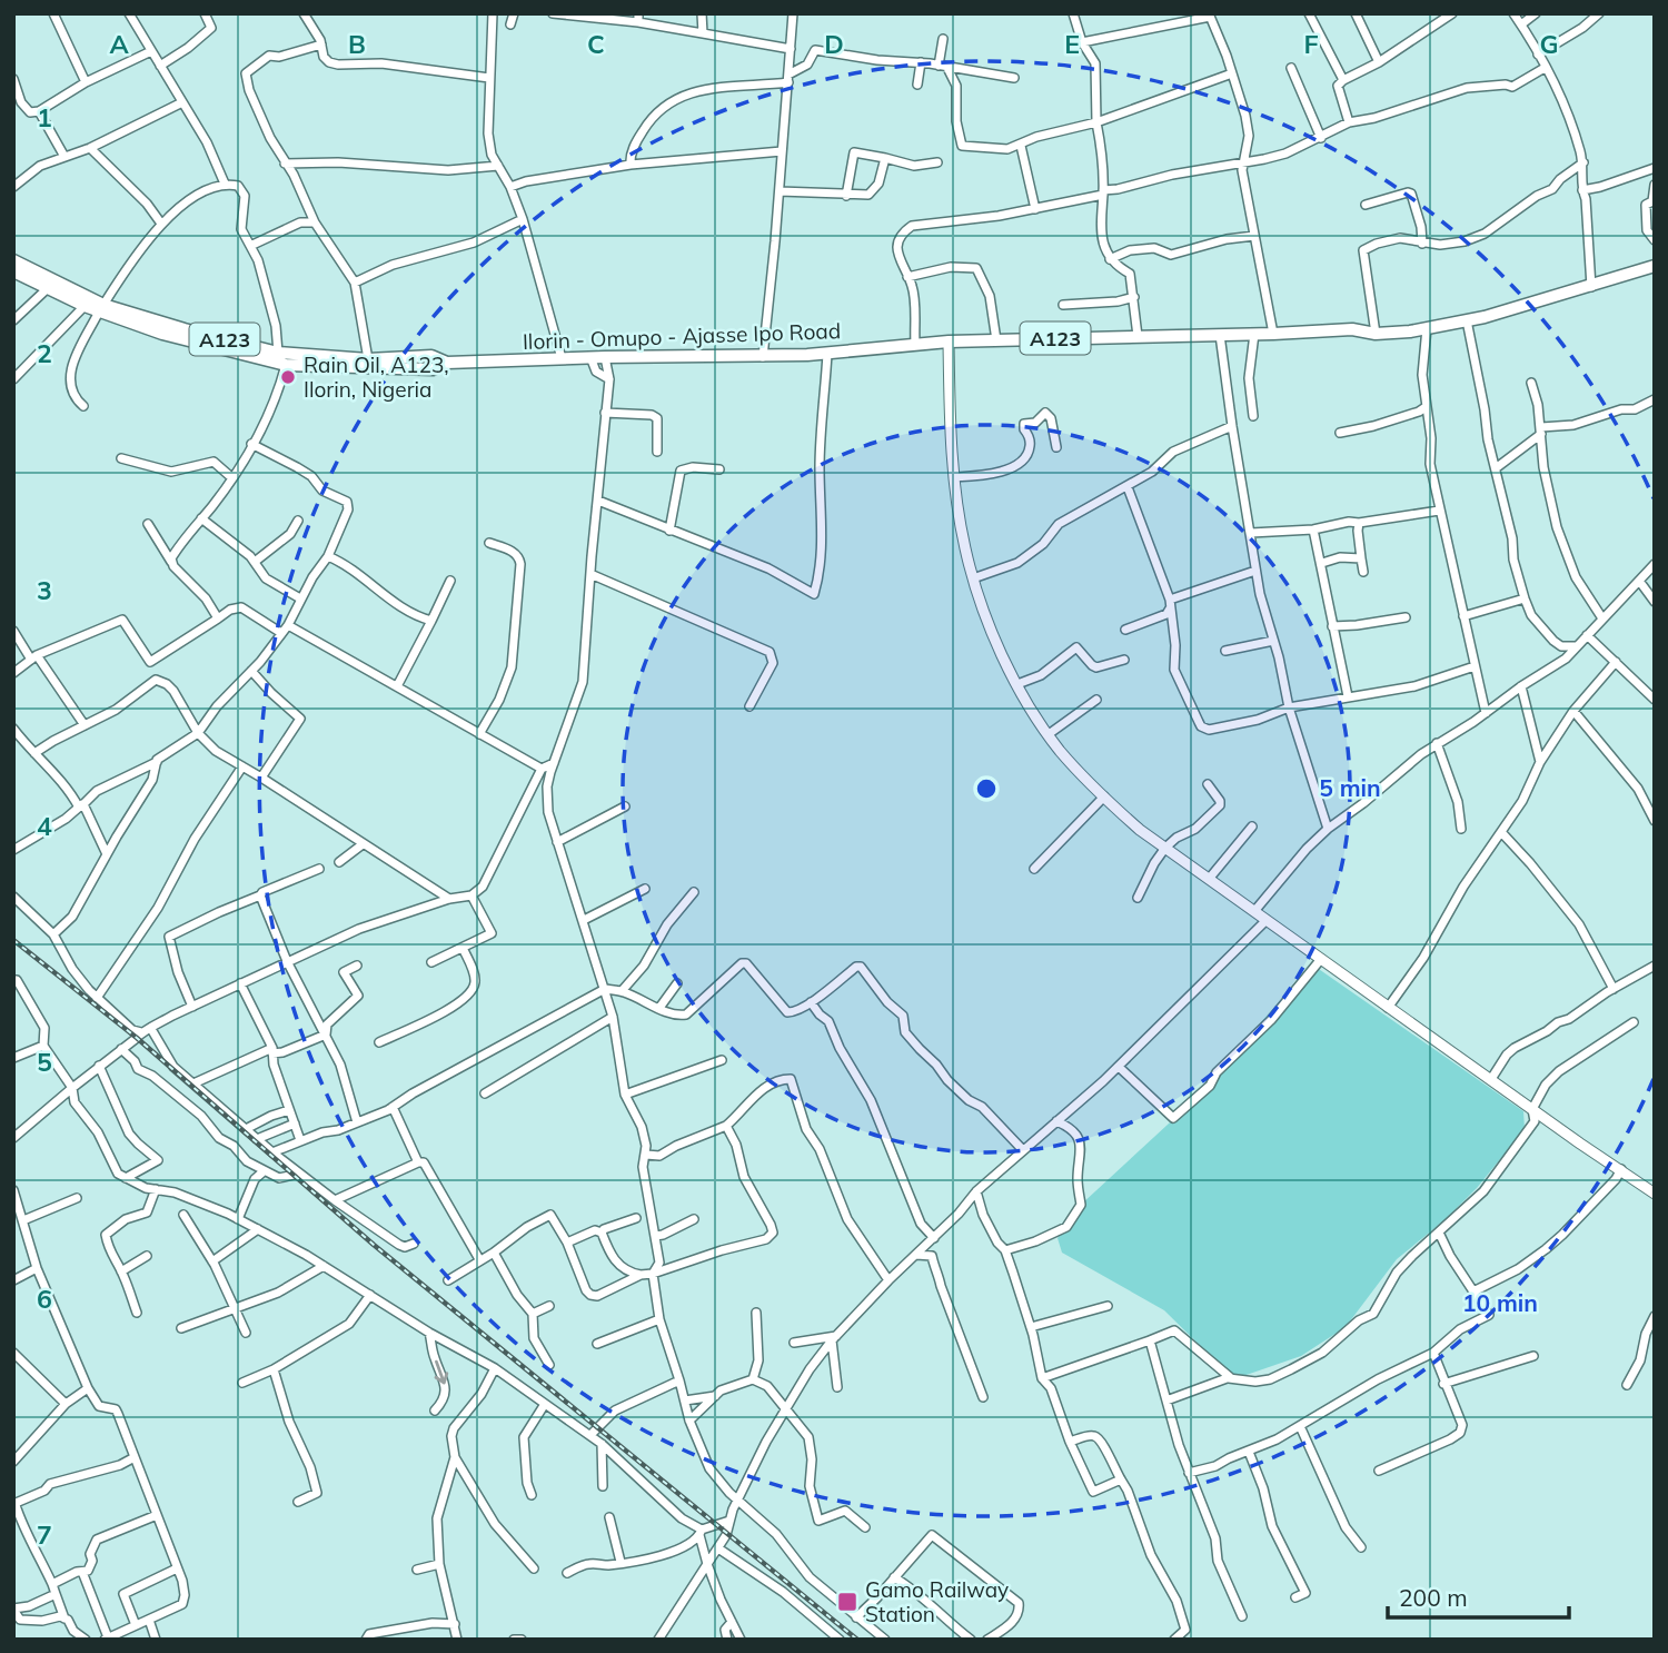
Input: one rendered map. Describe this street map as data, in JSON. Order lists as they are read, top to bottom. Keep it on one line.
{"streets":{"highway":["Ilorin - Omupo - Ajasse Ipo Road","A123"]},"places":{"other":["Rain Oil, A123, Ilorin, Nigeria"],"transit":["Gamo Railway Station"]},"scale_bar":"200 m","grid":{"columns":["A","B","C","D","E","F","G"],"rows":["1","2","3","4","5","6","7"]},"rings":["5 min","10 min"]}
